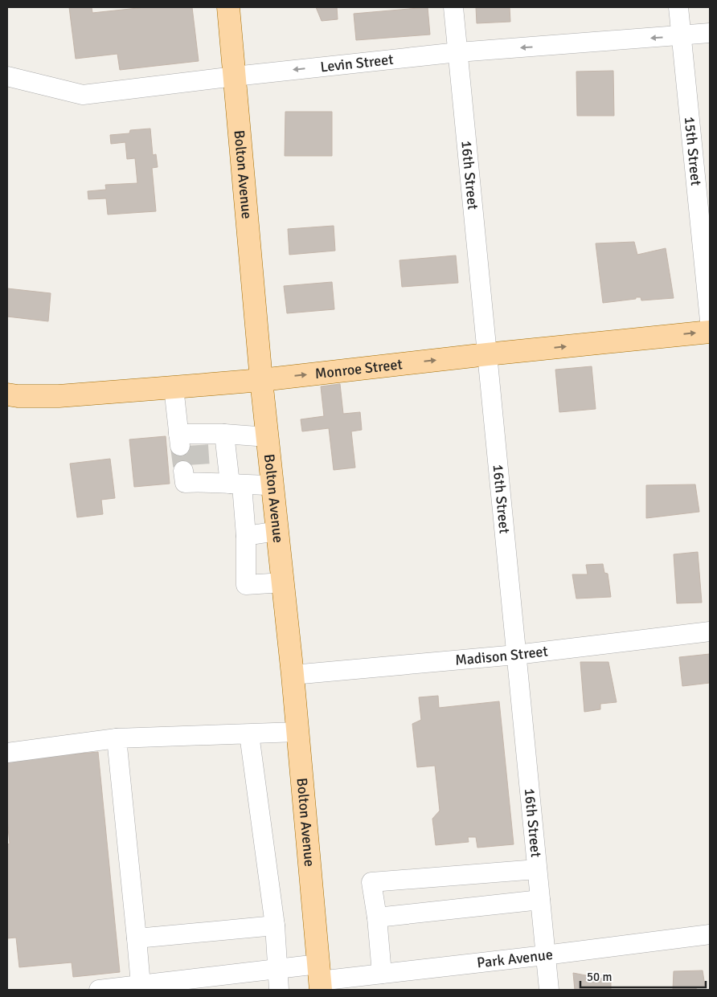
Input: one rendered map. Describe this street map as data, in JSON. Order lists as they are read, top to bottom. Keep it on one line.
{"streets":{"main road":["Bolton Avenue","Monroe Street"],"street":["Levin Street","15th Street","16th Street","Madison Street","Park Avenue"]},"crossings":[["Levin Street","15th Street"],["Levin Street","Bolton Avenue"],["Levin Street","16th Street"],["Bolton Avenue","Monroe Street"],["Bolton Avenue","Madison Street"],["Bolton Avenue","Park Avenue"],["16th Street","Monroe Street"],["16th Street","Madison Street"],["16th Street","Park Avenue"]],"one_way":["Levin Street","Monroe Street"],"scale_bar":"50 m"}
